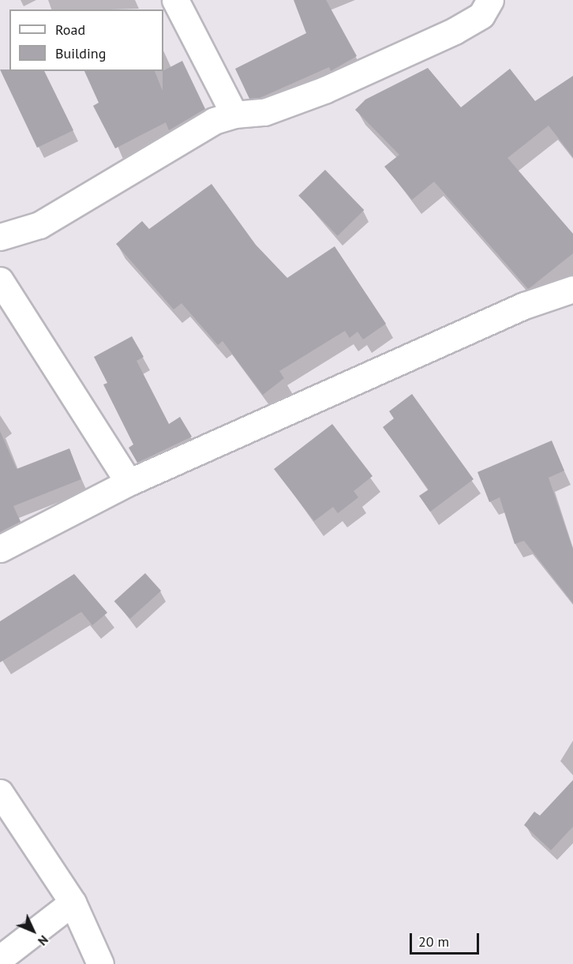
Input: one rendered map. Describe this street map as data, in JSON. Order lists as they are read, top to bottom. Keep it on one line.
{"legend":["Road","Building"],"scale_bar":"20 m","north":"bottom right"}
